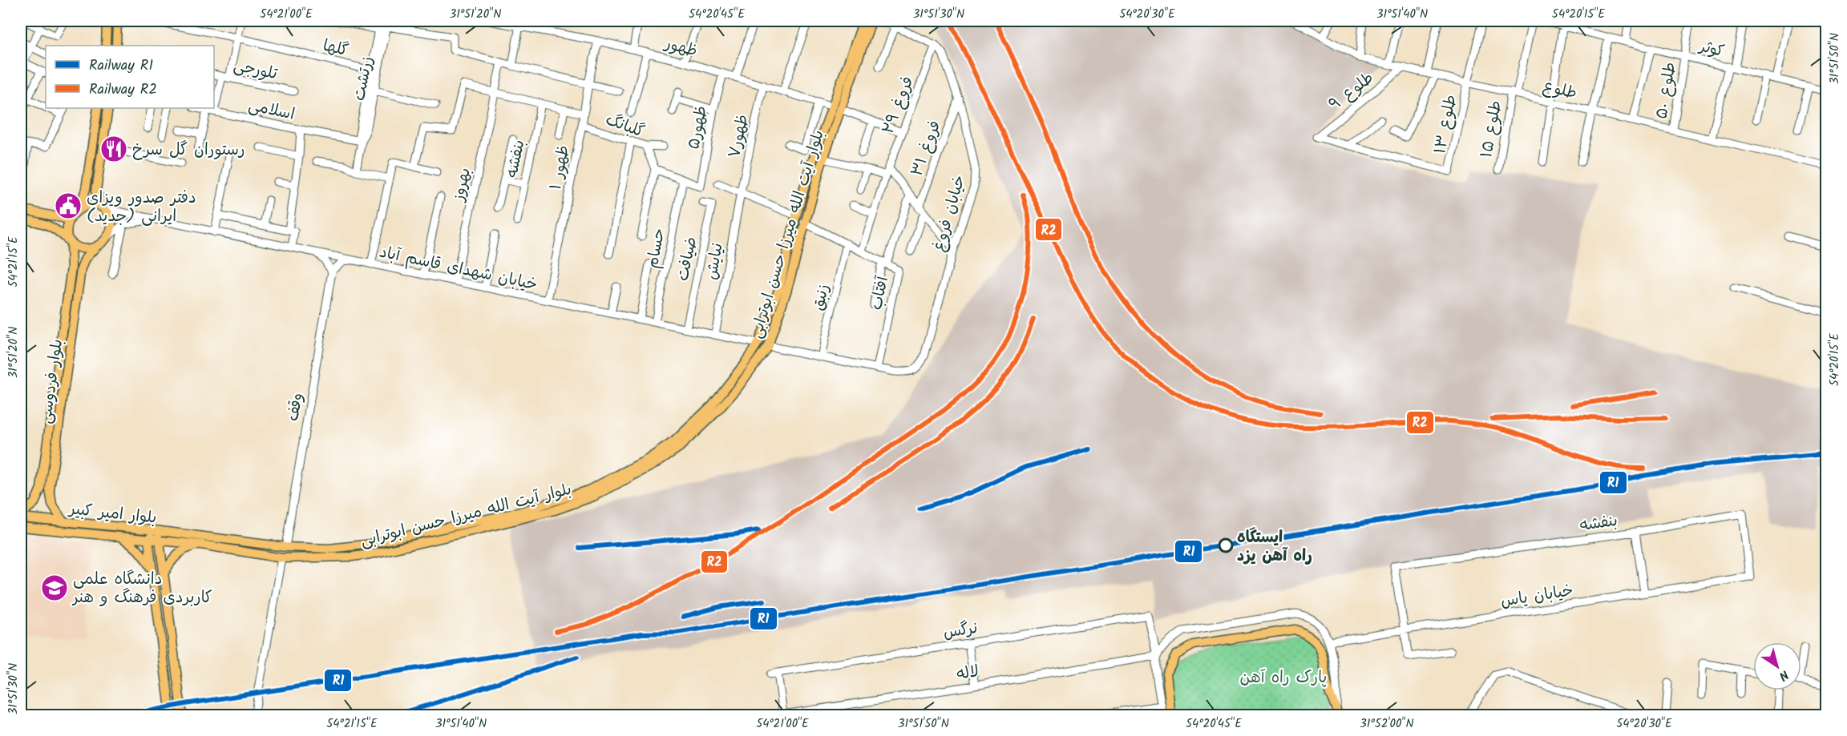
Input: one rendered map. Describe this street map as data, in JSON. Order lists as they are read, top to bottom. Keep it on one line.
{"streets":{"main road":["بلوار آیت الله میرزا حسن ابوترابی","بلوار فردوسی","بلوار امیر کبیر"],"street":["ظهور","گلها","کوثر","تلورجی","زرتشت","طلوع","طلوع ۹","طلوع ۵۰","فروغ ۲۹","اسلامی","طلوع ۱۳","گلبانگ","ظهور۵","طلوع ۱۵","ظهور۷","فروغ ۳۱","بنفشه","ظهور ۱","بهروز","خیابان فروغ","حسام","ضیافت","نيايش","خیابان شهدای قاسم آباد","آفتاب","زنبق","وقف","خیابان یاس","نرگس","لاله"]},"crossings":[["ظهور","فروغ ۲۹"],["ظهور","ظهور۵"],["ظهور","ظهور۷"],["ظهور","ظهور ۱"],["ظهور","بلوار آیت الله میرزا حسن ابوترابی"],["گلها","زرتشت"],["کوثر","طلوع ۵۰"],["طلوع","طلوع ۹"],["طلوع","طلوع ۵۰"],["طلوع","طلوع ۱۳"],["طلوع","طلوع ۱۵"],["طلوع ۹","طلوع ۱۳"],["فروغ ۲۹","خیابان فروغ"],["فروغ ۲۹","آفتاب"],["اسلامی","خیابان شهدای قاسم آباد"],["گلبانگ","ظهور ۱"],["ظهور۵","حسام"],["ظهور۷","نيايش"],["فروغ ۳۱","خیابان فروغ"],["بنفشه","خیابان یاس"],["ظهور ۱","خیابان شهدای قاسم آباد"],["بهروز","خیابان شهدای قاسم آباد"],["خیابان فروغ","آفتاب"],["بلوار آیت الله میرزا حسن ابوترابی","خیابان شهدای قاسم آباد"],["بلوار آیت الله میرزا حسن ابوترابی","آفتاب"],["بلوار آیت الله میرزا حسن ابوترابی","وقف"],["بلوار آیت الله میرزا حسن ابوترابی","بلوار امیر کبیر"],["حسام","خیابان شهدای قاسم آباد"],["ضیافت","خیابان شهدای قاسم آباد"],["نيايش","خیابان شهدای قاسم آباد"],["خیابان شهدای قاسم آباد","بلوار فردوسی"],["آفتاب","زنبق"],["بلوار فردوسی","بلوار امیر کبیر"],["نرگس","لاله"]],"parks":["پارک راه آهن"],"places":{"restaurant":["رستوران گل سرخ"],"public building":["دفتر صدور ویزای ایرانی (جدید)"],"other":["ایستگاه راه آهن یزد"],"school or university":["دانشگاه علمی کاربردی فرهنگ و هنر"]},"lines":["rail line R2","rail line R1"],"legend":["Railway R1","Railway R2"],"north":"bottom right","coordinates":["54°21'00\"E","31°51'20\"N","54°20'45\"E","31°51'30\"N","54°20'30\"E","31°51'40\"N","54°20'15\"E","31°51'50\"N","54°21'15\"E","31°52'00\"N"]}
